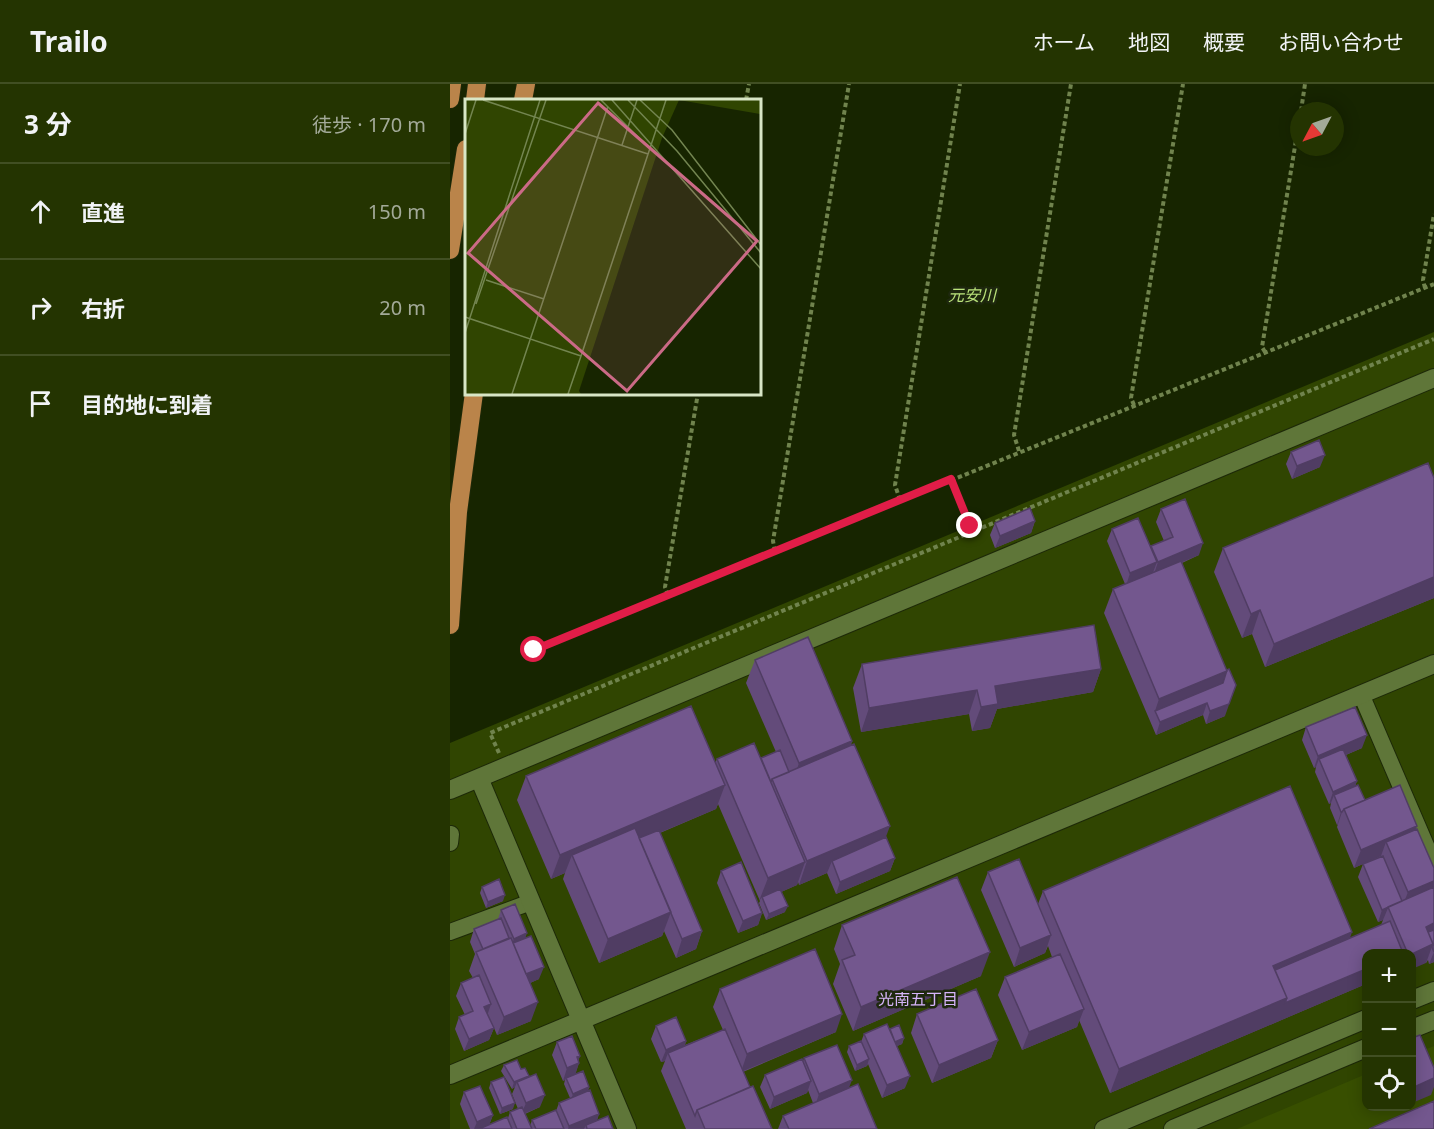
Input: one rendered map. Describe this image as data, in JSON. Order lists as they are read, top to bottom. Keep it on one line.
{"districts":["光南五丁目"],"water":["元安川"],"north":"bottom left","page":{"header":"Trailo","nav":["ホーム","地図","概要","お問い合わせ"],"heading":["3 分","徒歩 · 170 m"],"list":[["直進","150 m"],["右折","20 m"],"目的地に到着"],"map_buttons":["+","−"]}}
